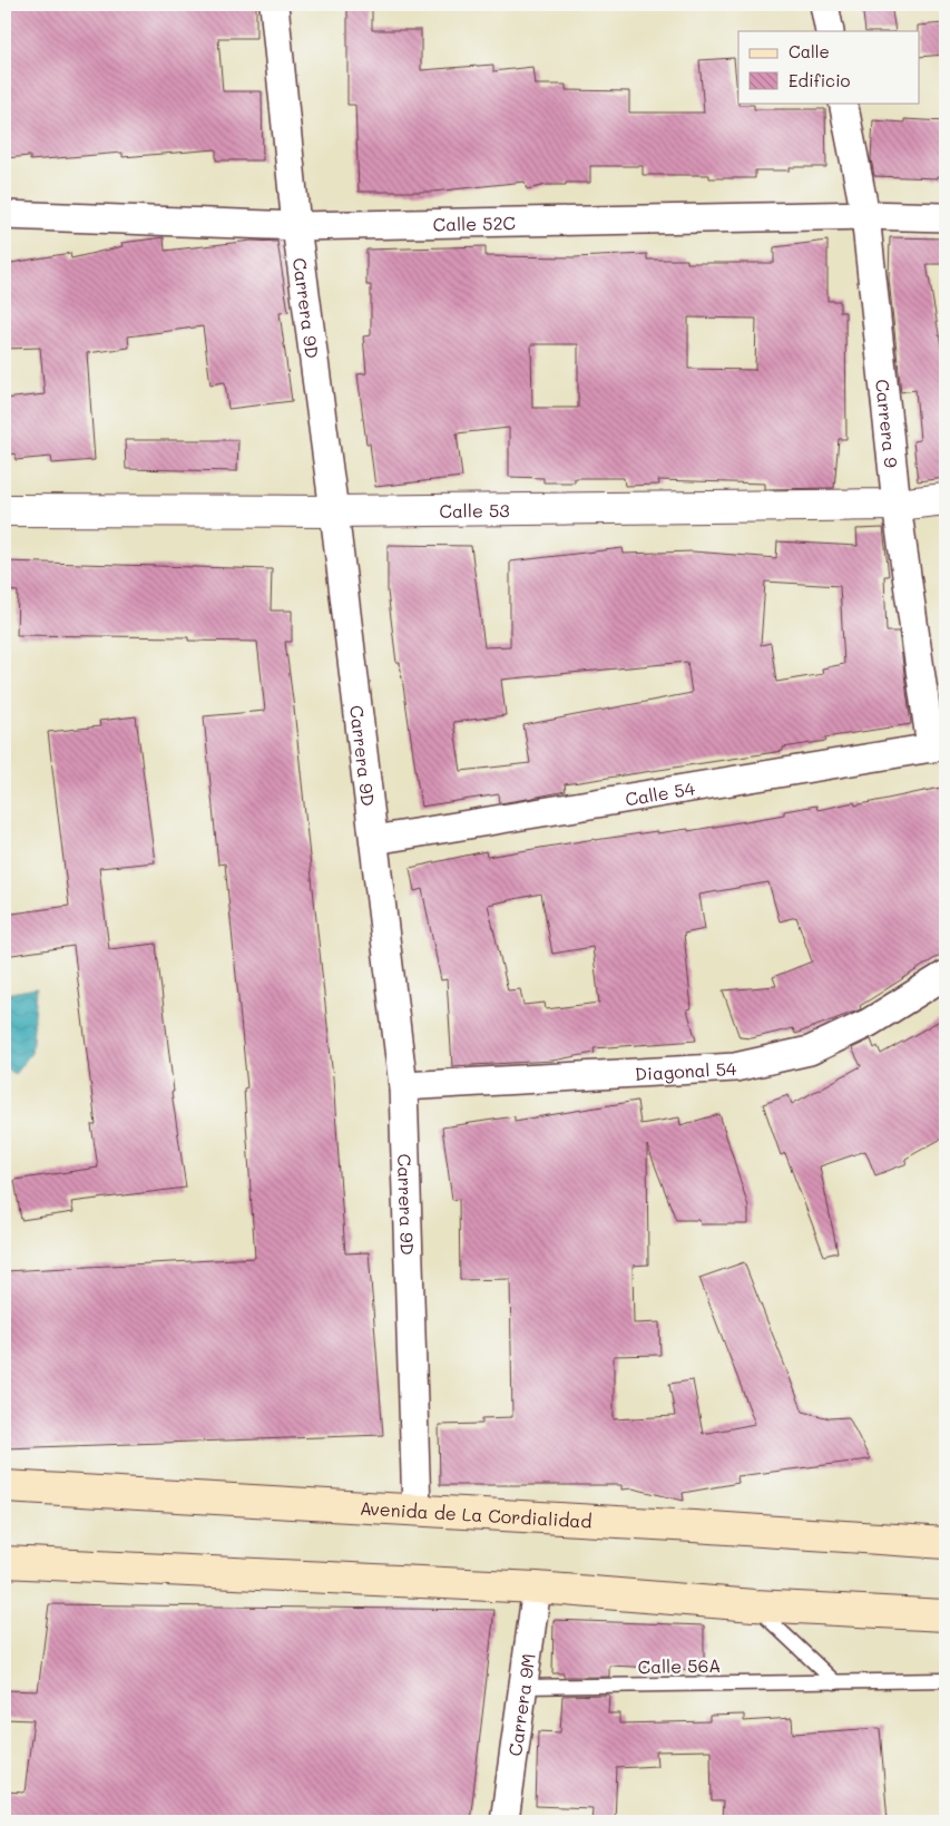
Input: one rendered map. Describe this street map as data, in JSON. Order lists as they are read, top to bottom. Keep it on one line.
{"streets":{"main road":["Avenida de La Cordialidad"],"street":["Calle 52C","Carrera 9D","Carrera 9","Calle 53","Calle 54","Diagonal 54","Carrera 9M"],"lane":["Calle 56A"]},"crossings":[["Calle 52C","Carrera 9D"],["Calle 52C","Carrera 9"],["Carrera 9D","Calle 53"],["Carrera 9D","Calle 54"],["Carrera 9D","Diagonal 54"],["Carrera 9D","Avenida de La Cordialidad"],["Carrera 9","Calle 53"],["Carrera 9","Calle 54"],["Calle 56A","Carrera 9M"]],"legend":["Calle","Edificio"]}
